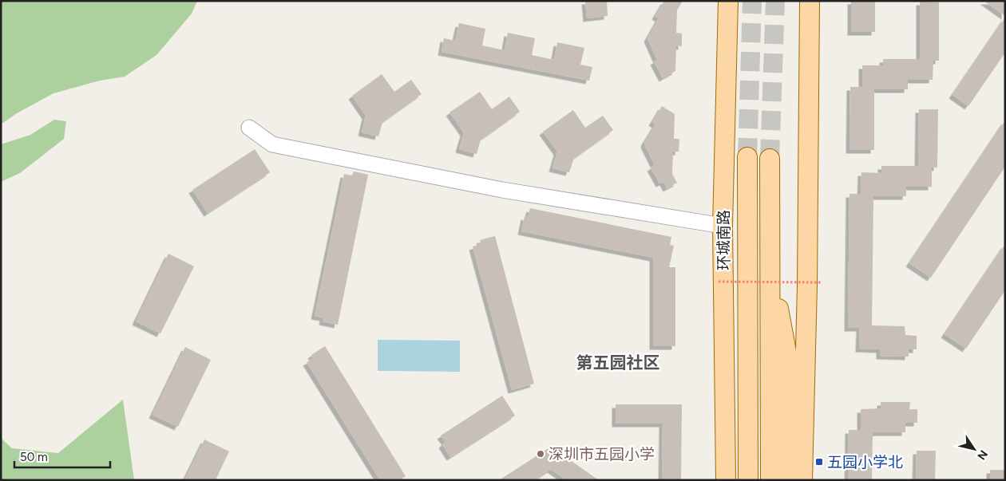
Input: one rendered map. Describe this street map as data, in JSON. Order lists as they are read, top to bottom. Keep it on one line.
{"streets":{"main road":["环城南路"]},"districts":["第五园社区"],"places":{"other":["深圳市五园小学"],"transit":["五园小学北"]},"scale_bar":"50 m","north":"bottom right"}
